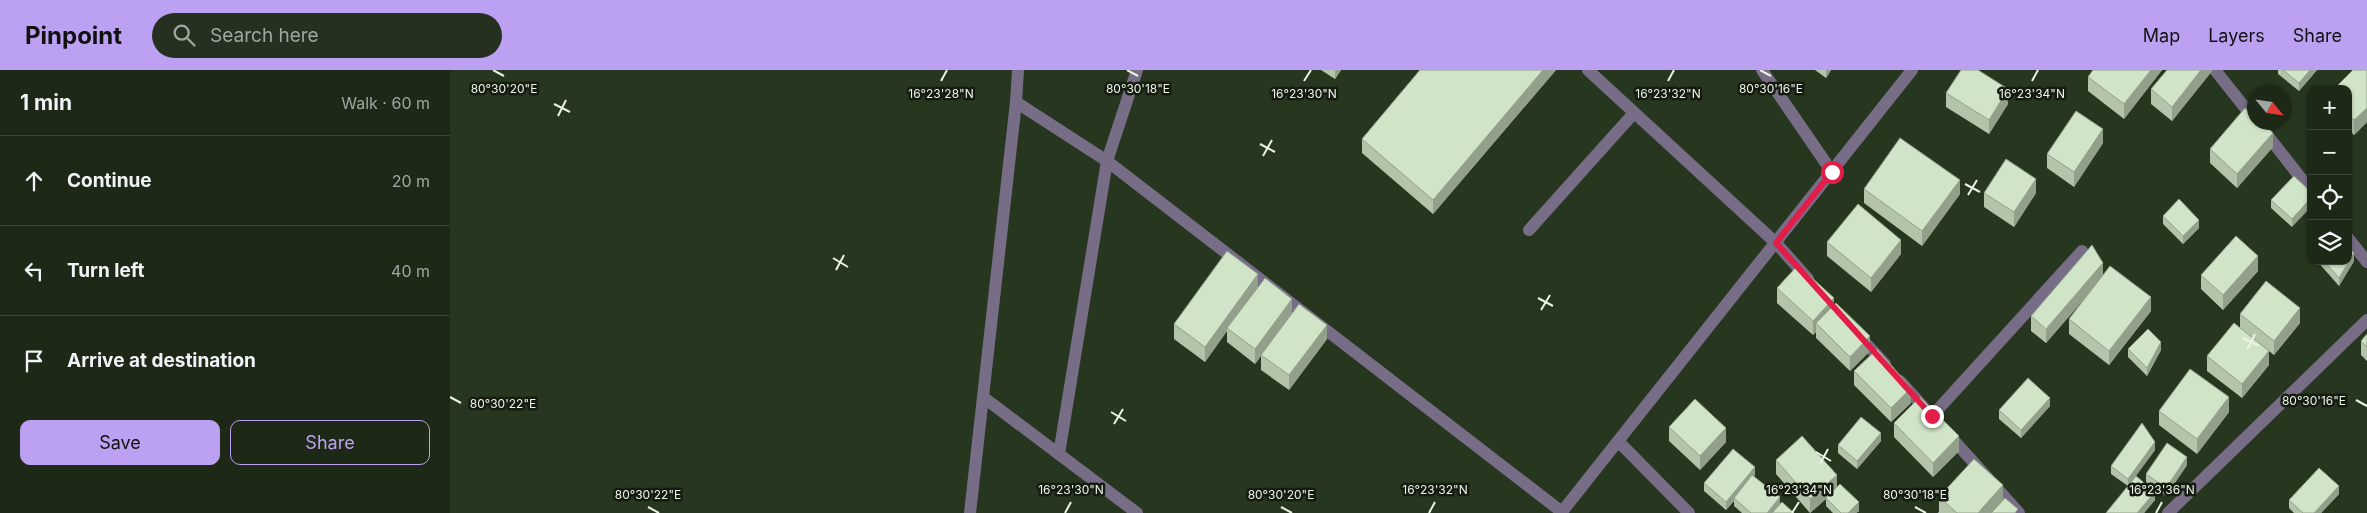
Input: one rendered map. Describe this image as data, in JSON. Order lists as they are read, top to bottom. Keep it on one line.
{"north":"bottom right","page":{"header":"Pinpoint","search":"Search here","nav":["Map","Layers","Share"],"heading":["1 min","Walk · 60 m"],"map_buttons":["+","−"],"list":[["Continue","20 m"],["Turn left","40 m"],"Arrive at destination"],"buttons":["Save","Share"]},"coordinates":["80°30'20\"E","80°30'18\"E","80°30'16\"E","16°23'34\"N","16°23'28\"N","16°23'30\"N","16°23'32\"N","80°30'22\"E","16°23'36\"N"]}
